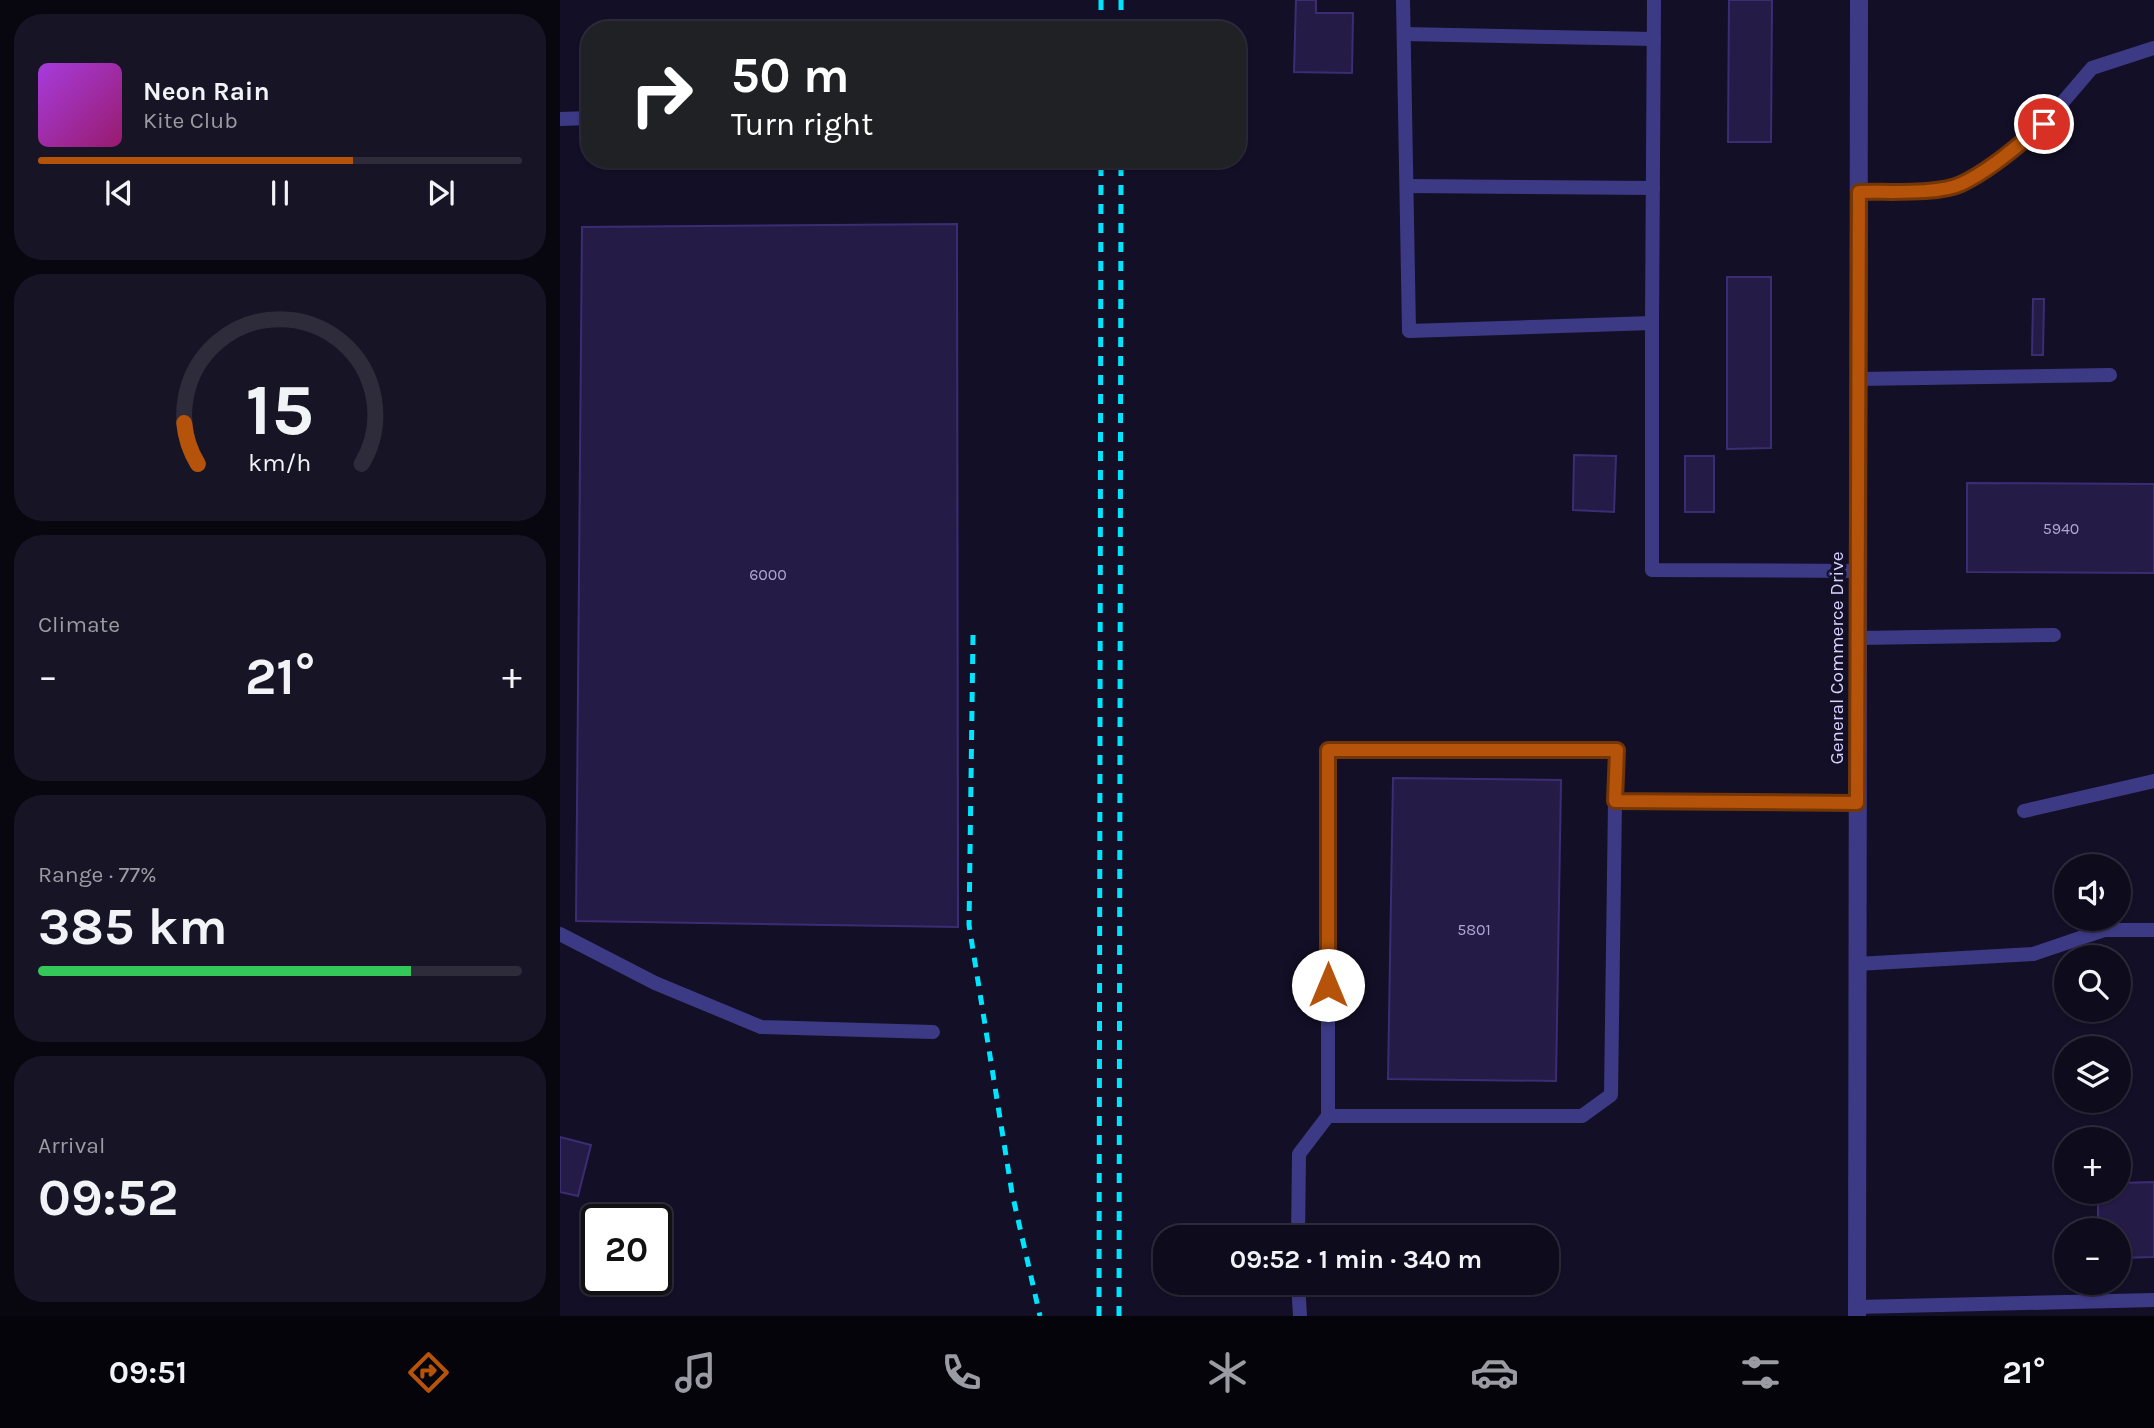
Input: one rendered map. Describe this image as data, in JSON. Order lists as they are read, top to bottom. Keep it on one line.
{"streets":{"street":["General Commerce Drive"]},"house_numbers":["5940","6000","5801"],"page":{"turn":["50 m","Turn right"],"song":["Neon Rain","Kite Club"],"tile":["Climate",["Range · 77%","385 km"],["Arrival","09:52"]],"heat":["−","21°","+"],"map_buttons":["+","−"],"limit":"20","trip":"09:52 · 1 min · 340 m","tabs":["09:51","21°"],"gauge":["15","km/h"]}}
